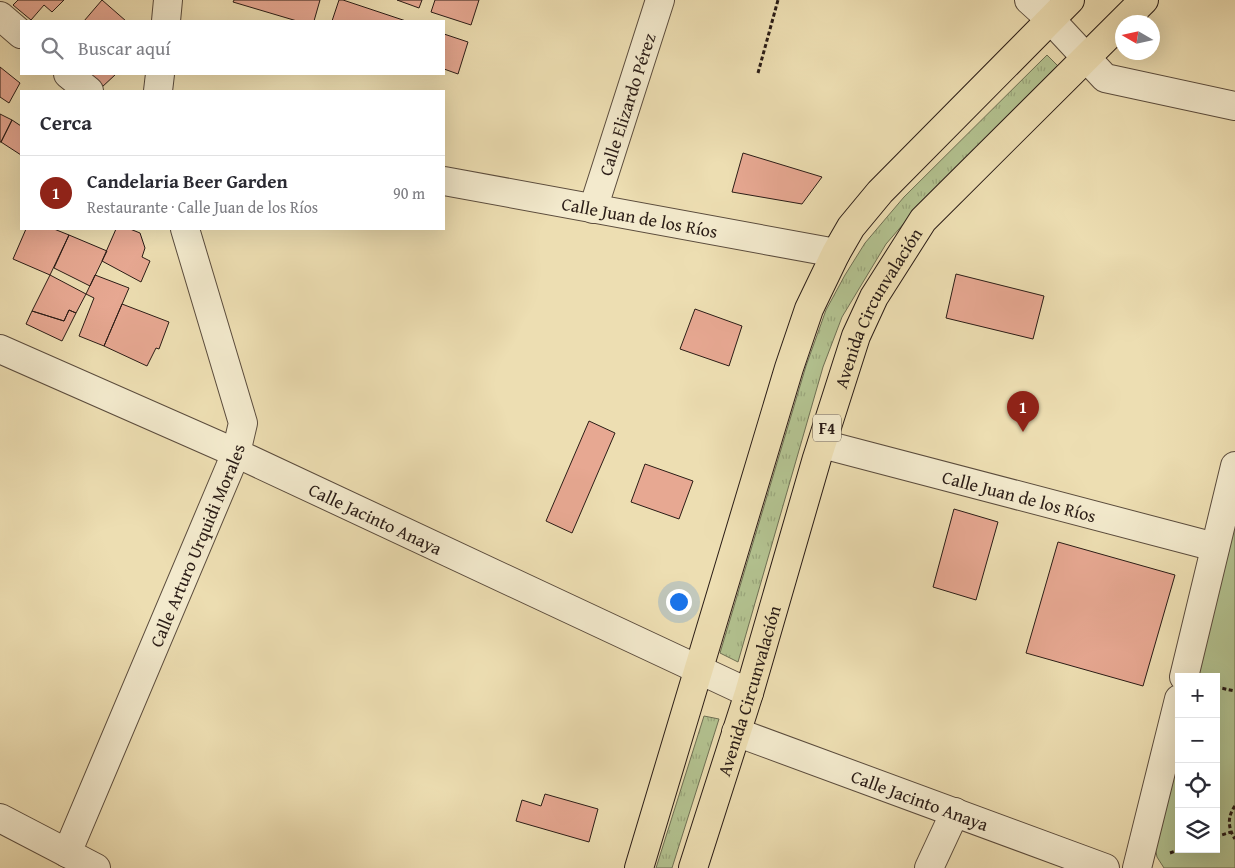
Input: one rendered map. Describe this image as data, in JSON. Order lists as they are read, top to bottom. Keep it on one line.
{"streets":{"highway":["Avenida Circunvalación","F4"],"street":["Calle Elizardo Pérez","Calle Juan de los Ríos","Calle Jacinto Anaya","Calle Arturo Urquidi Morales"]},"crossings":[["Calle Elizardo Pérez","Calle Juan de los Ríos"],["Calle Juan de los Ríos","Avenida Circunvalación"],["Avenida Circunvalación","Calle Jacinto Anaya"],["Calle Jacinto Anaya","Calle Arturo Urquidi Morales"]],"north":"left","page":{"search":"Buscar aquí","heading":"Cerca","list":[{"mark":"1","name":"Candelaria Beer Garden","note":"Restaurante · Calle Juan de los Ríos","value":"90 m"}],"pins":"1","map_buttons":["+","−"]}}
